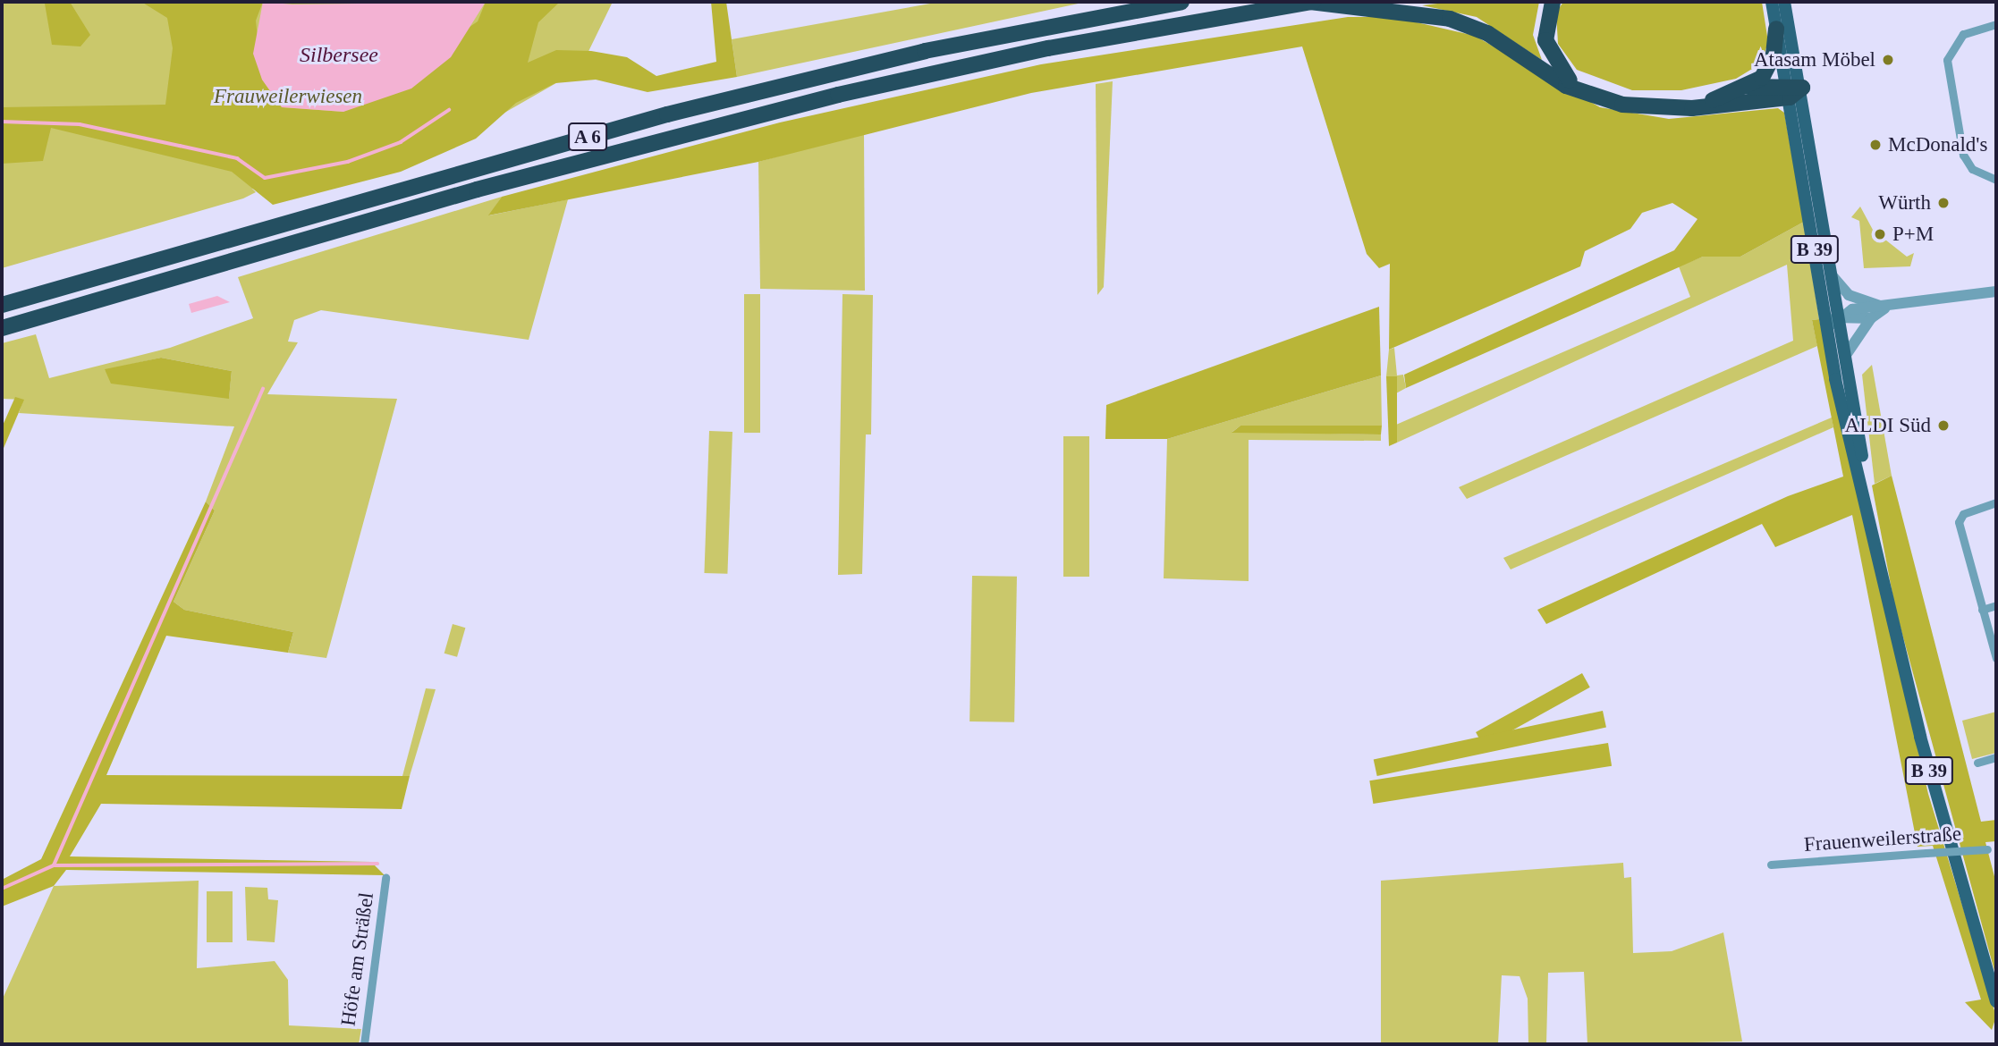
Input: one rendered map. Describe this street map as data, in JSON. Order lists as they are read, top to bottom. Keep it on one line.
{"streets":{"highway":["A 6"],"main road":["B 39"],"street":["Frauenweilerstraße","Höfe am Sträßel"]},"water":["Silbersee"],"parks":["Frauweilerwiesen"],"places":["Atasam Möbel","McDonald's","Würth","P+M","ALDI Süd"]}
